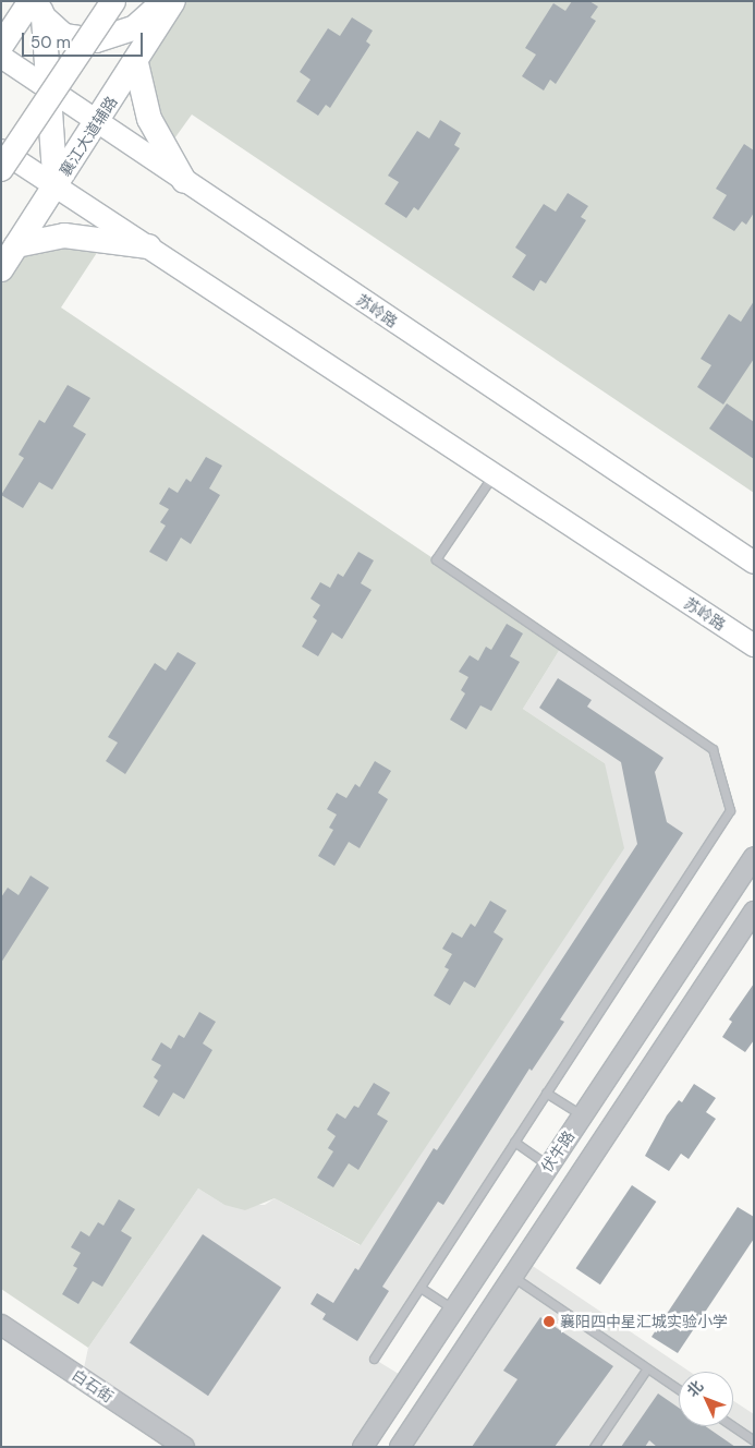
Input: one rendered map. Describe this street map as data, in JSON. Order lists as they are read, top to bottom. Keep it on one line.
{"streets":{"main road":["襄江大道辅路","苏岭路"],"street":["伏牛路","白石街"]},"crossings":[["襄江大道辅路","苏岭路"]],"places":["襄阳四中星汇城实验小学"],"scale_bar":"50 m","north":"top left"}
